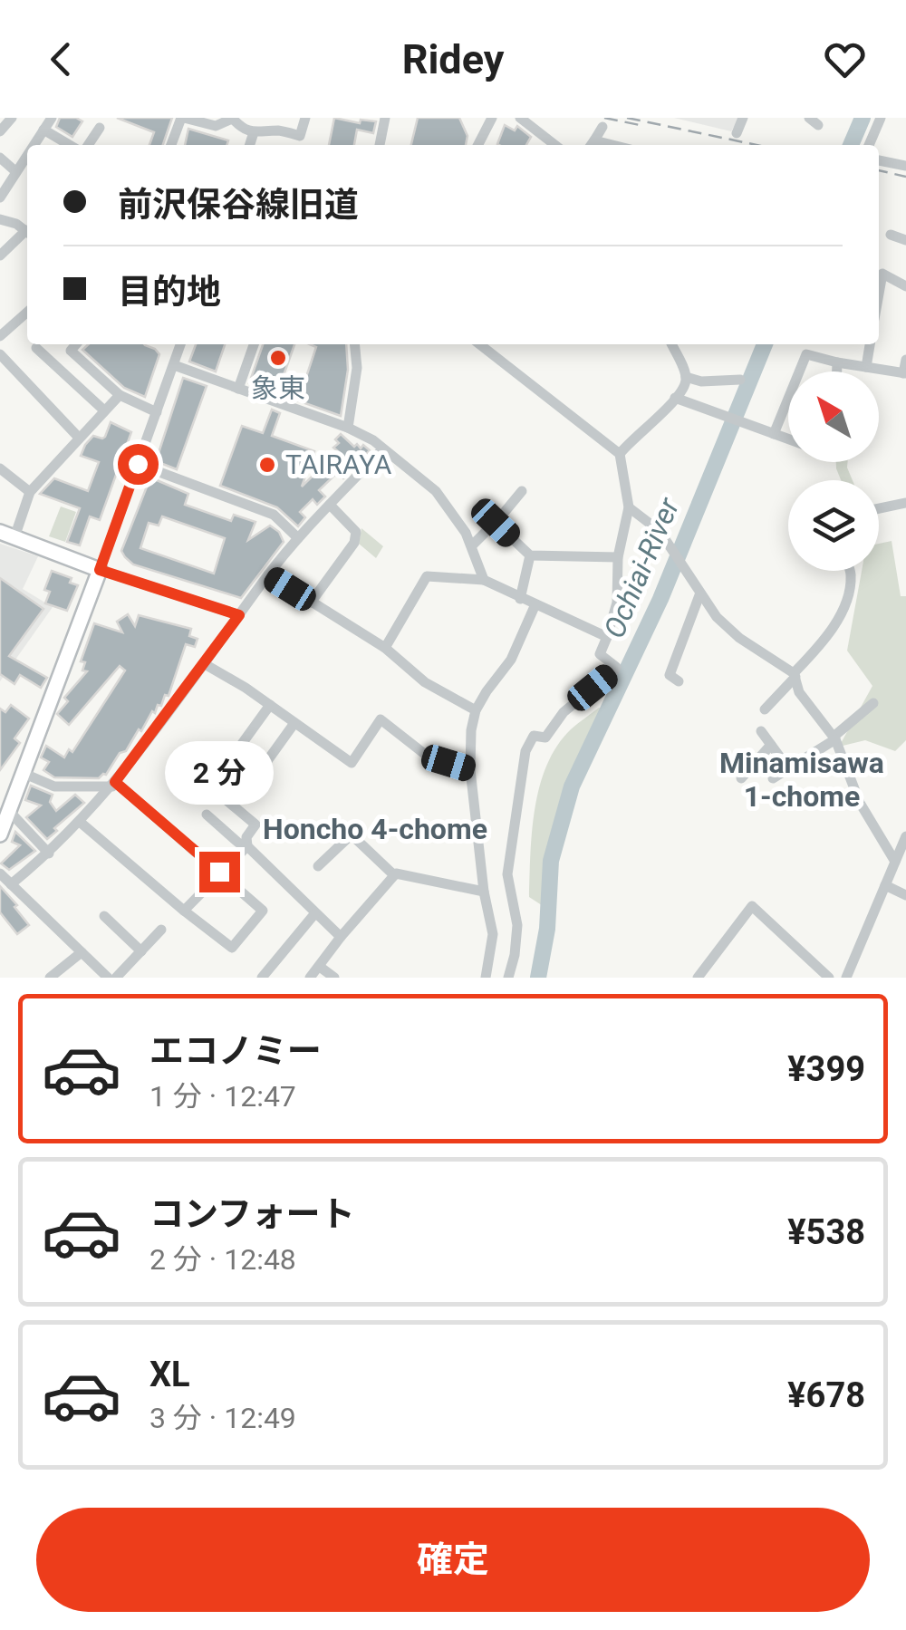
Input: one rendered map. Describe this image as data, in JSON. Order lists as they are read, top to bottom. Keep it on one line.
{"districts":["Minamisawa 1-chome","Honcho 4-chome"],"water":["Ochiai-River"],"places":["象東","TAIRAYA"],"north":"top left","page":{"header":"Ridey","banner":["前沢保谷線旧道","目的地"],"bubble":"2 分","list":[{"name":"エコノミー","note":"1 分 · 12:47","value":"¥399"},{"name":"コンフォート","note":"2 分 · 12:48","value":"¥538"},{"name":"XL","note":"3 分 · 12:49","value":"¥678"}],"buttons":"確定"}}
